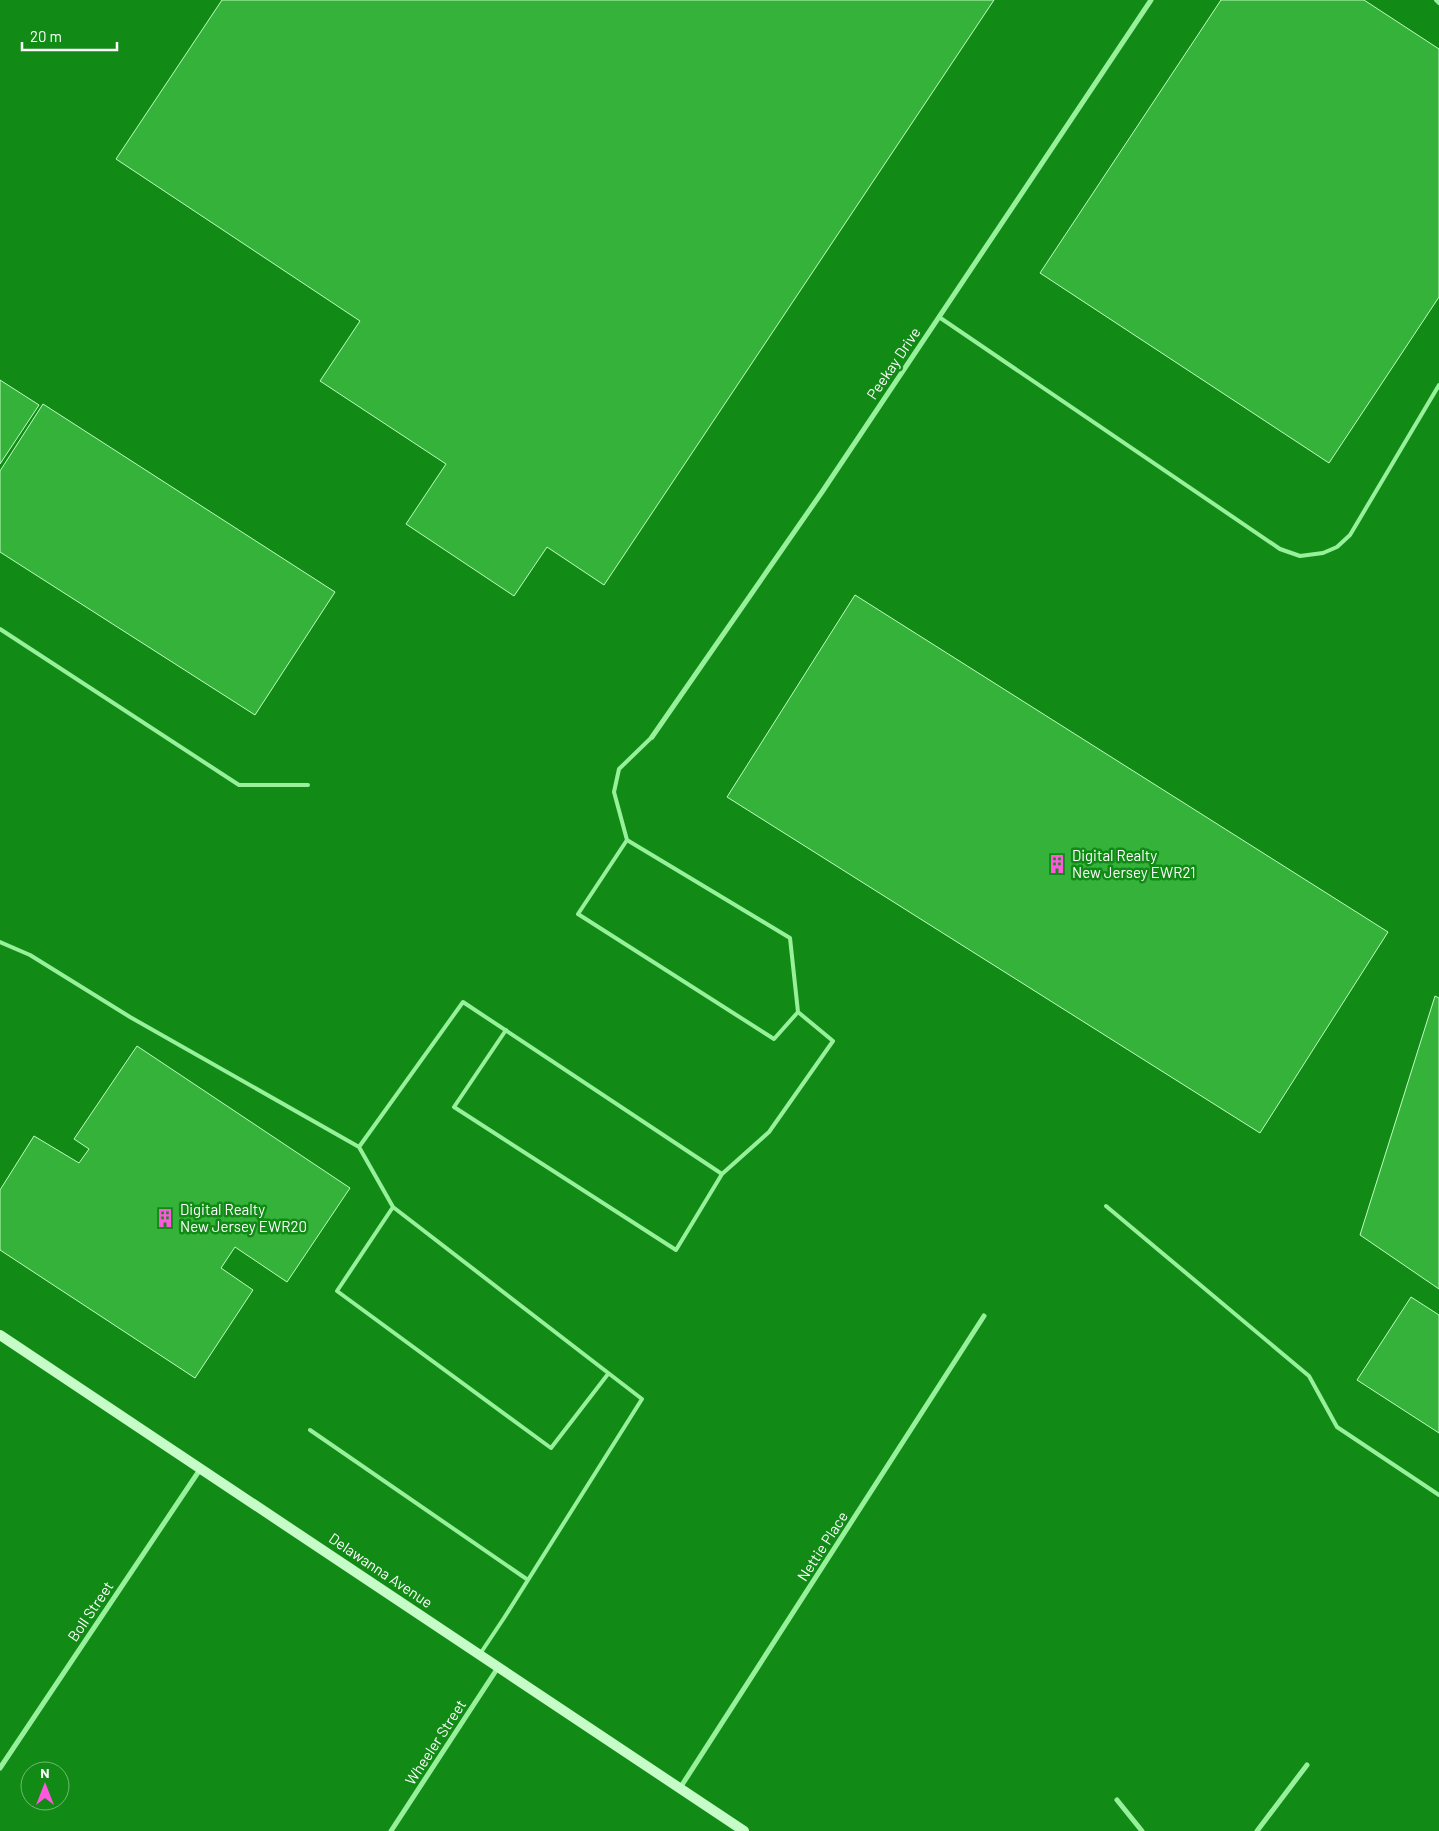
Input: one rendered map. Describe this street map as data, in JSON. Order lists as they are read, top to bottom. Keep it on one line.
{"streets":{"street":["Peekay Drive","Nettie Place","Delawanna Avenue","Boll Street","Wheeler Street"]},"crossings":[["Nettie Place","Delawanna Avenue"],["Delawanna Avenue","Boll Street"],["Delawanna Avenue","Wheeler Street"]],"places":{"building":["Digital Realty New Jersey EWR21","Digital Realty New Jersey EWR20"]},"scale_bar":"20 m","north":"top"}
